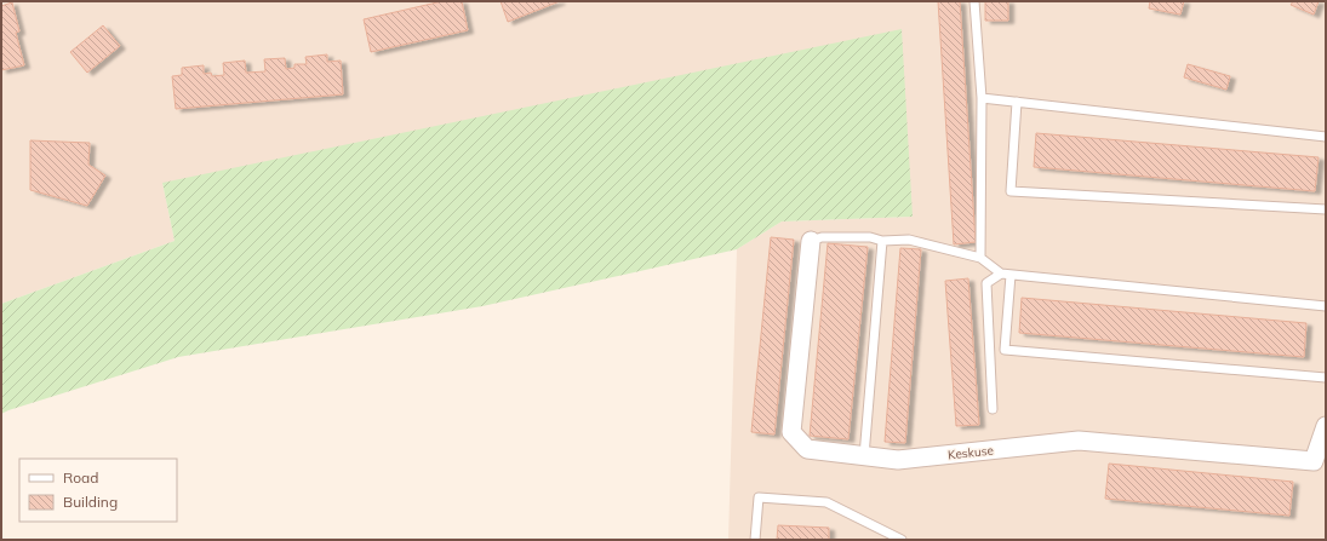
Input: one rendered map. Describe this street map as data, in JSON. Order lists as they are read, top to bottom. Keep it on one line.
{"streets":{"street":["Keskuse"]},"legend":["Road","Building"]}
